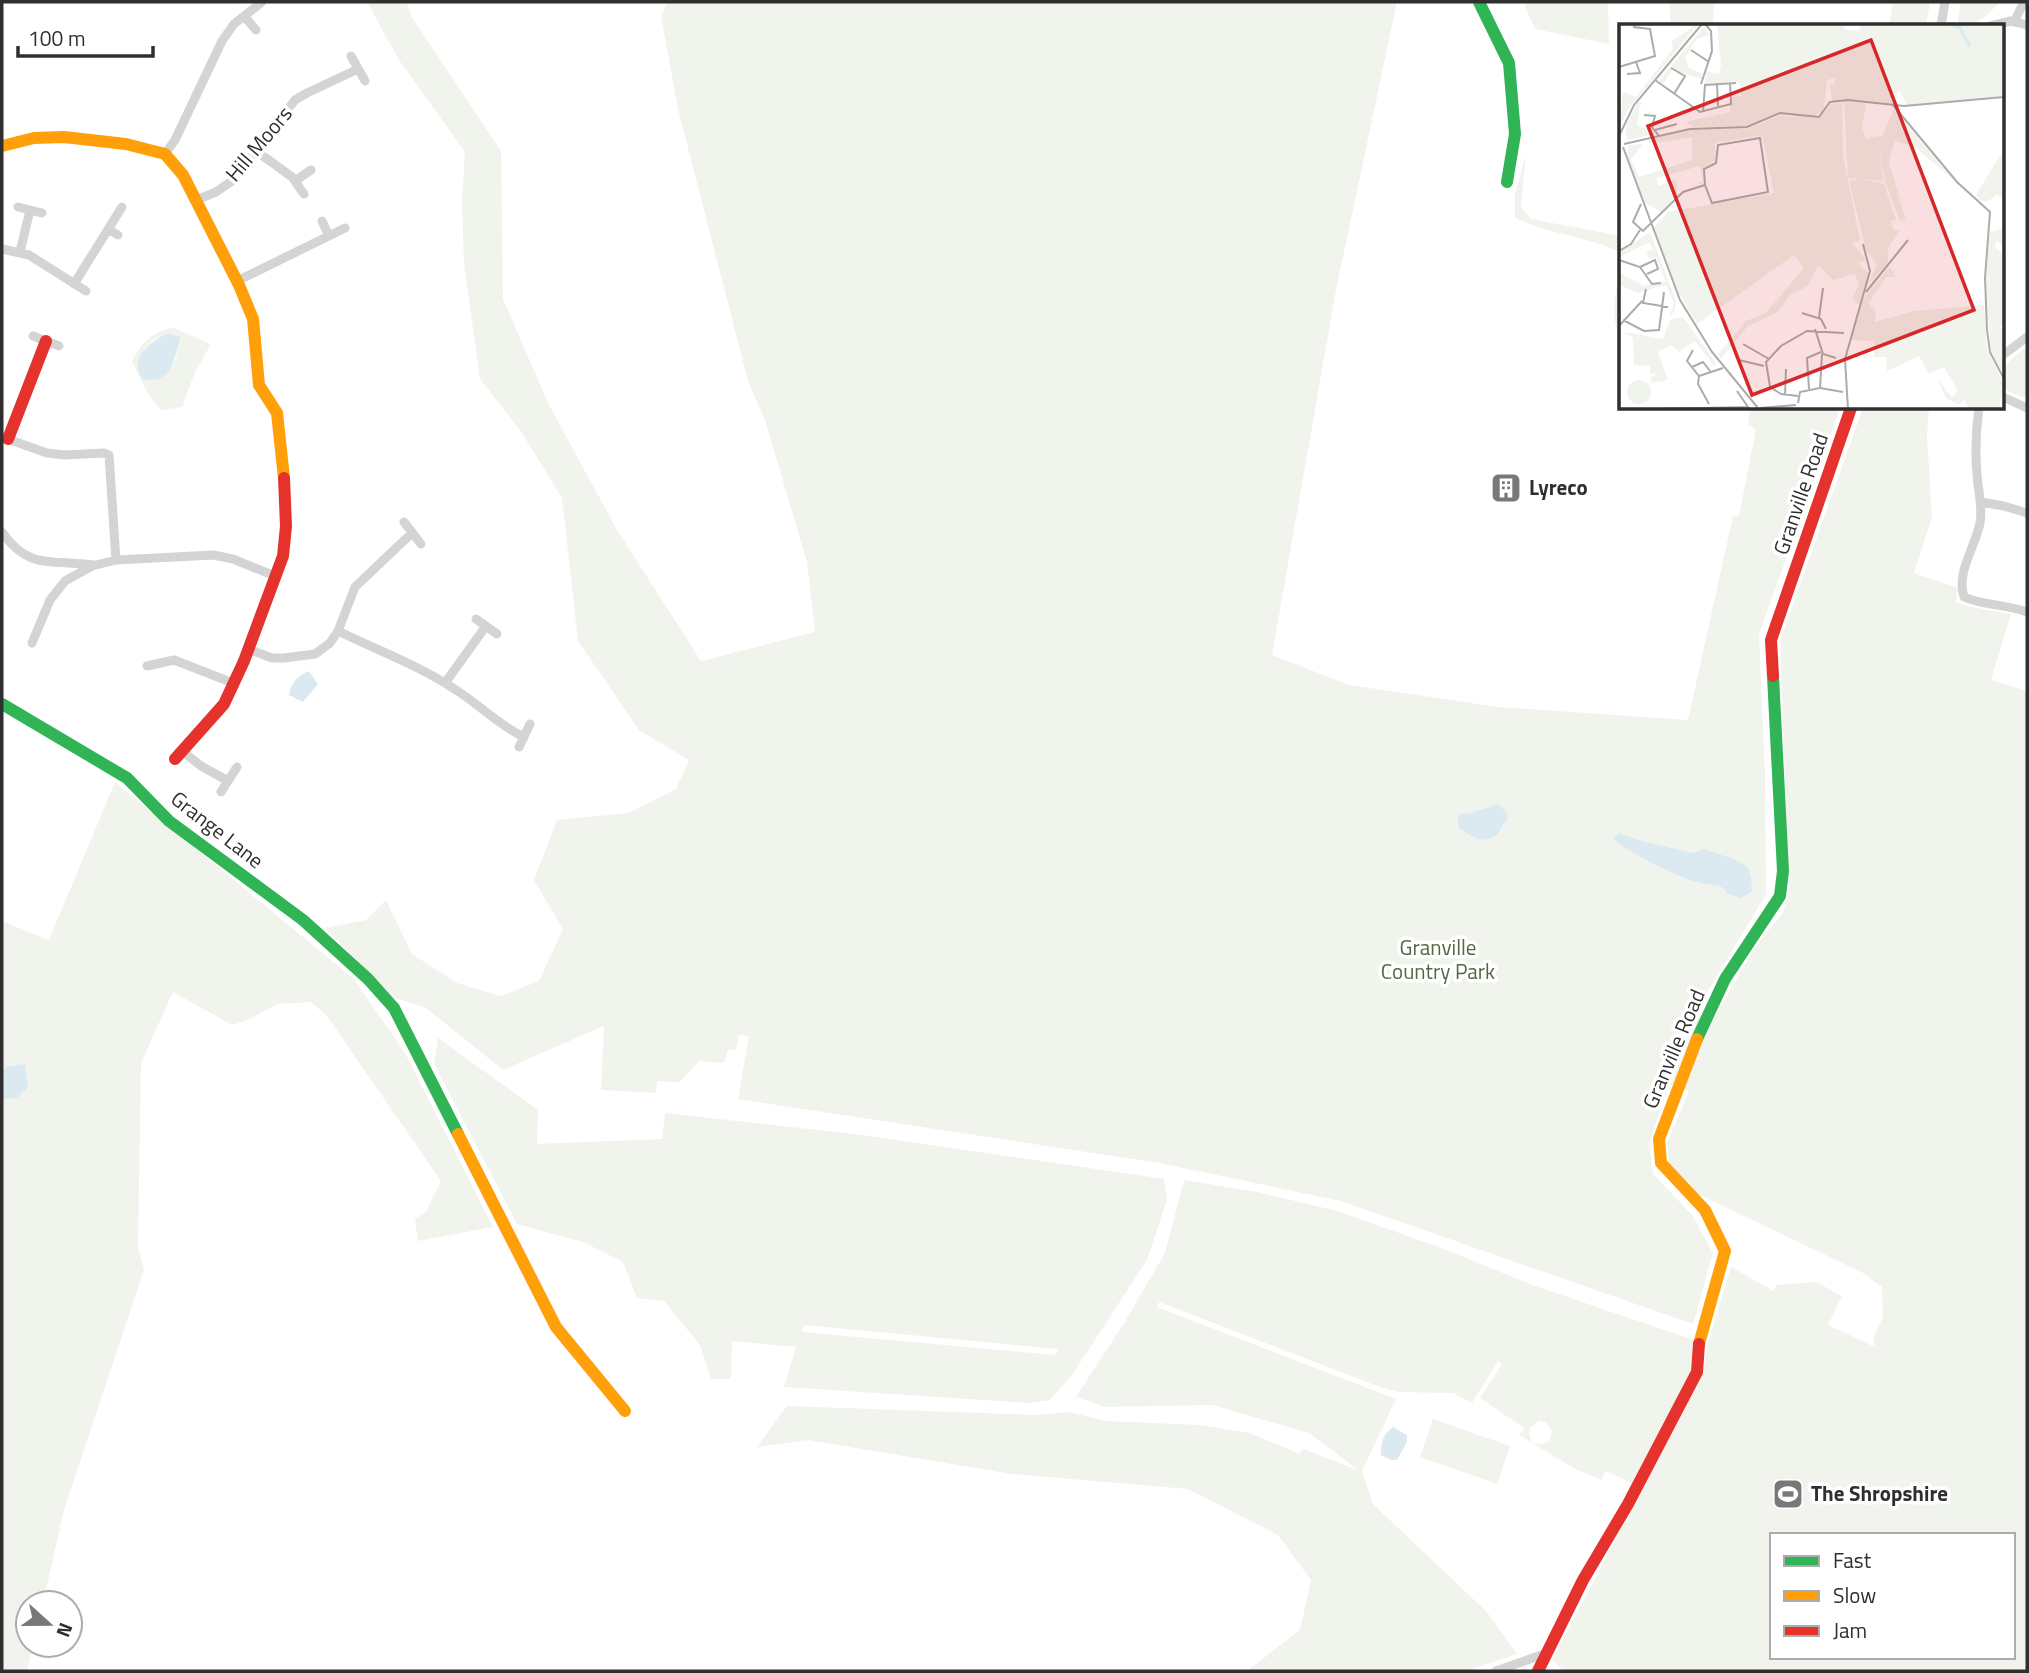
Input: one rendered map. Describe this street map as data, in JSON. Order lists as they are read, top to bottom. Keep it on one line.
{"streets":{"street":["Hill Moors","Granville Road","Grange Lane"]},"parks":["Granville Country Park"],"places":{"building":["Lyreco"],"sports":["The Shropshire"]},"legend":["Fast","Slow","Jam"],"scale_bar":"100 m","north":"right"}
